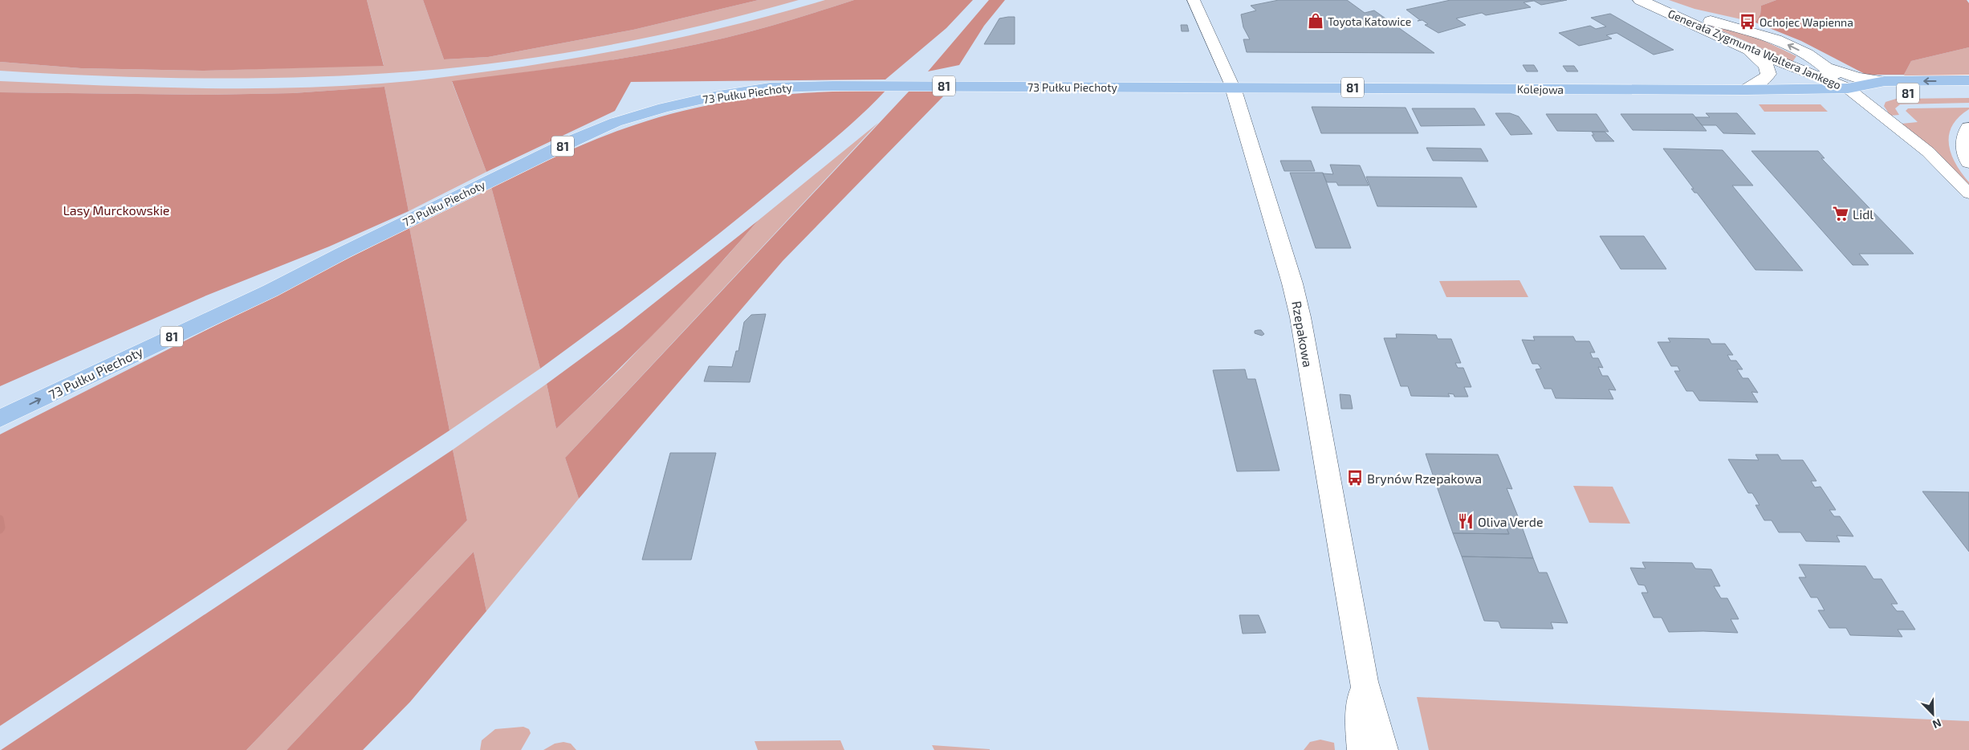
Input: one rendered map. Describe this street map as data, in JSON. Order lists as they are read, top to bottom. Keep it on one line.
{"streets":{"main road":["81","73 Pułku Piechoty","Kolejowa"],"street":["Generała Zygmunta Waltera Jankego","Rzepakowa"]},"crossings":[["Generała Zygmunta Waltera Jankego","Kolejowa"],["73 Pułku Piechoty","Kolejowa"],["73 Pułku Piechoty","Rzepakowa"],["Kolejowa","Rzepakowa"]],"parks":["Lasy Murckowskie"],"places":{"shop":["Toyota Katowice"],"bus stop":["Ochojec Wapienna","Brynów Rzepakowa"],"supermarket":["Lidl"],"restaurant":["Oliva Verde"]},"north":"bottom right"}
